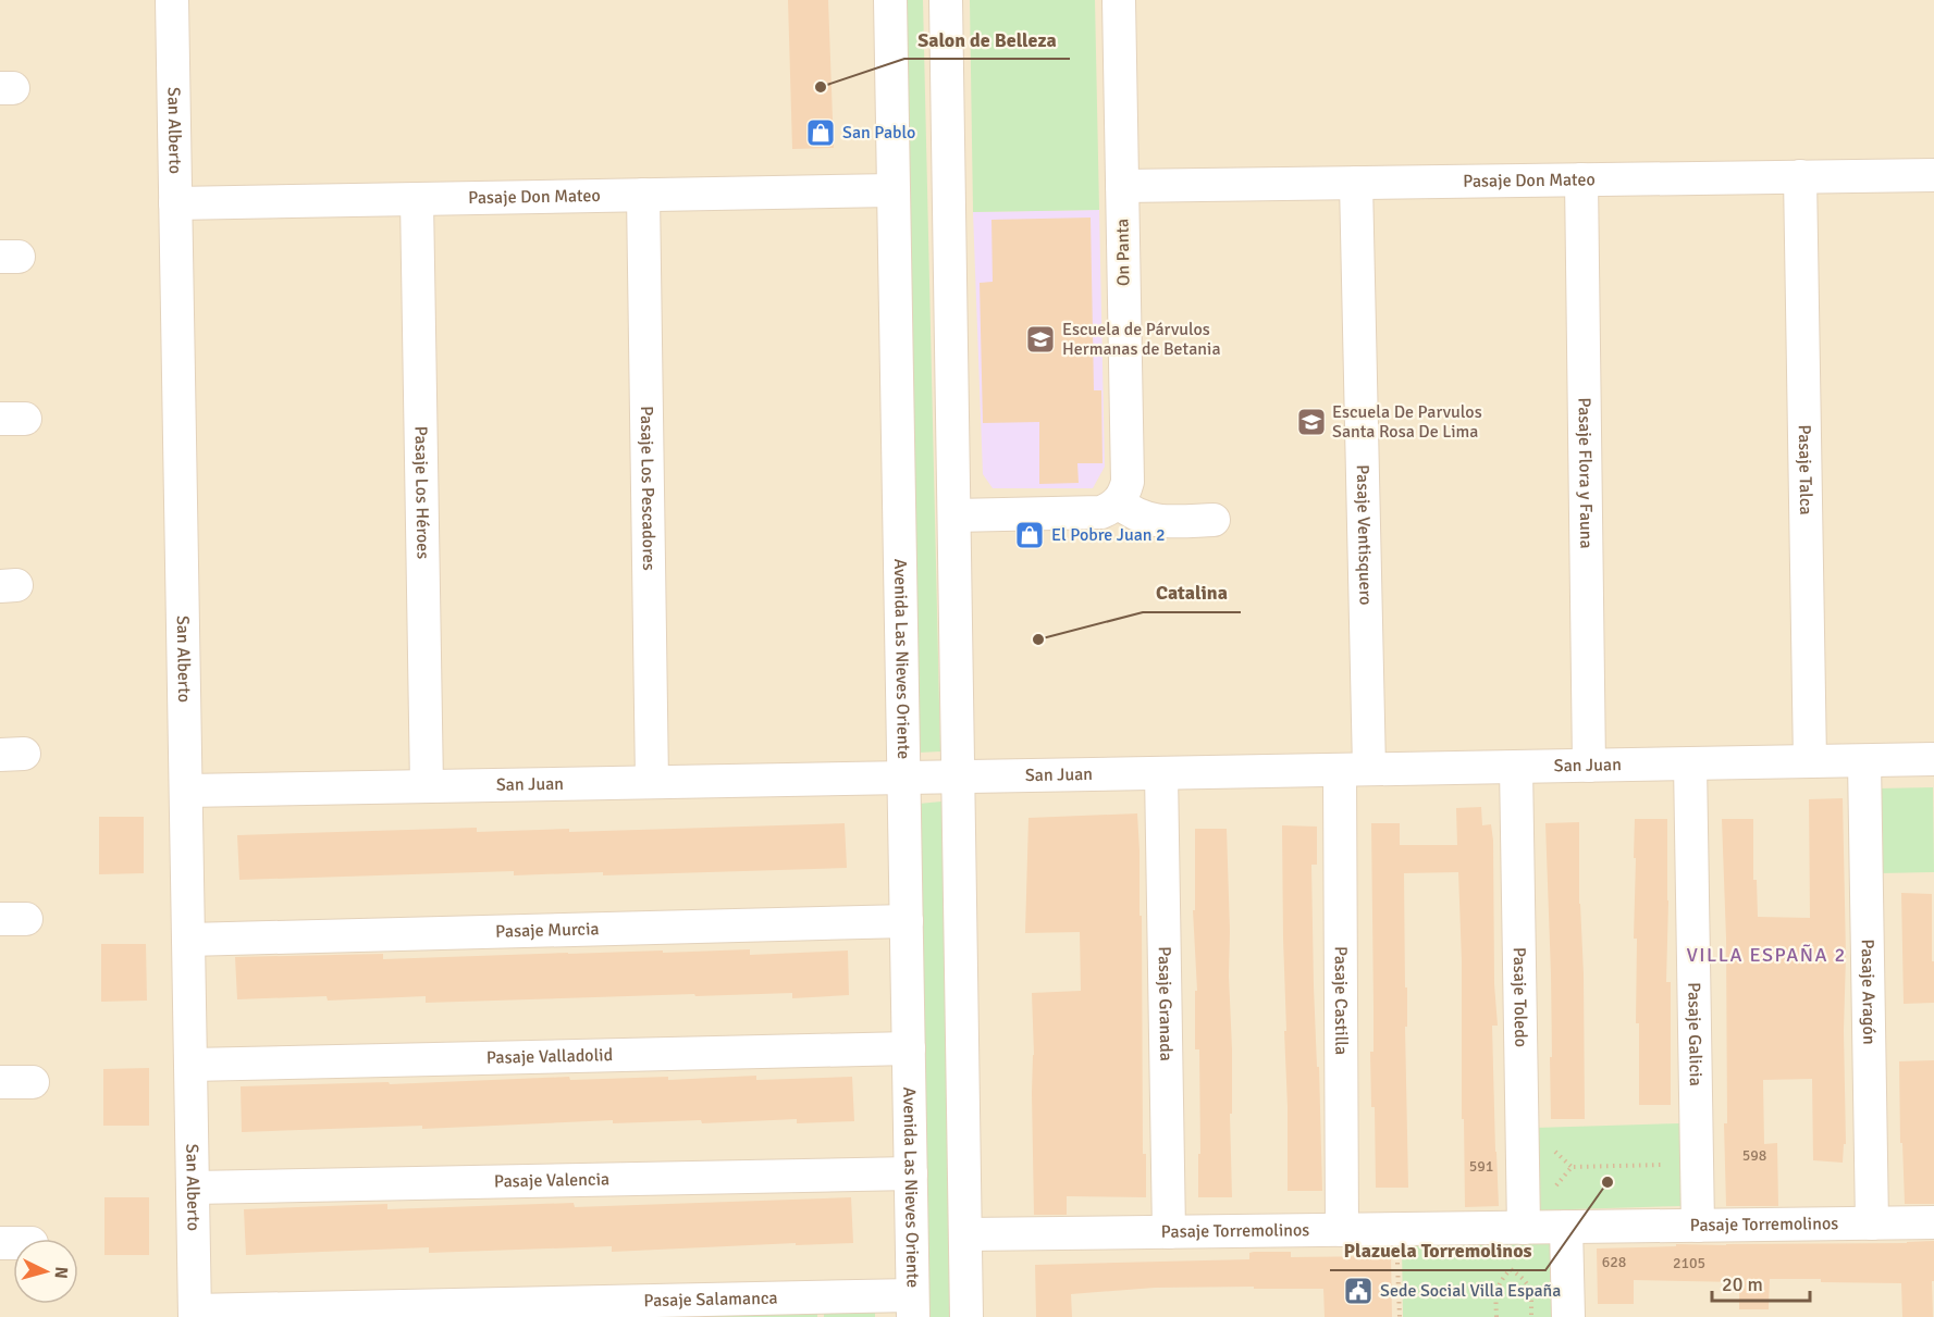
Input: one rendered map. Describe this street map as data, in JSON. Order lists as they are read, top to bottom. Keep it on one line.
{"streets":{"street":["San Alberto","Pasaje Don Mateo","On Panta","Pasaje Talca","Pasaje Flora y Fauna","Pasaje Los Pescadores","Pasaje Los Héroes","Pasaje Ventisquero","Avenida Las Nieves Oriente","San Juan","Pasaje Murcia","Pasaje Aragón","Pasaje Toledo","Pasaje Castilla","Pasaje Granada","Pasaje Galicia","Pasaje Valladolid","Pasaje Valencia","Pasaje Torremolinos","Pasaje Salamanca"]},"crossings":[["San Alberto","Pasaje Don Mateo"],["San Alberto","San Juan"],["San Alberto","Pasaje Murcia"],["San Alberto","Pasaje Valladolid"],["San Alberto","Pasaje Valencia"],["San Alberto","Pasaje Salamanca"],["Pasaje Don Mateo","On Panta"],["Pasaje Don Mateo","Pasaje Talca"],["Pasaje Don Mateo","Pasaje Flora y Fauna"],["Pasaje Don Mateo","Pasaje Los Pescadores"],["Pasaje Don Mateo","Pasaje Los Héroes"],["Pasaje Don Mateo","Pasaje Ventisquero"],["Pasaje Don Mateo","Avenida Las Nieves Oriente"],["Pasaje Talca","San Juan"],["Pasaje Flora y Fauna","San Juan"],["Pasaje Los Pescadores","San Juan"],["Pasaje Los Héroes","San Juan"],["Pasaje Ventisquero","San Juan"],["Pasaje Ventisquero","Pasaje Castilla"],["Avenida Las Nieves Oriente","San Juan"],["Avenida Las Nieves Oriente","Pasaje Murcia"],["Avenida Las Nieves Oriente","Pasaje Valladolid"],["Avenida Las Nieves Oriente","Pasaje Valencia"],["Avenida Las Nieves Oriente","Pasaje Salamanca"],["San Juan","Pasaje Aragón"],["San Juan","Pasaje Toledo"],["San Juan","Pasaje Castilla"],["San Juan","Pasaje Granada"],["San Juan","Pasaje Galicia"],["Pasaje Aragón","Pasaje Torremolinos"],["Pasaje Toledo","Pasaje Torremolinos"],["Pasaje Castilla","Pasaje Torremolinos"],["Pasaje Granada","Pasaje Torremolinos"],["Pasaje Galicia","Pasaje Torremolinos"]],"districts":["VILLA ESPAÑA 2"],"places":{"other":["Salon de Belleza","Catalina","Plazuela Torremolinos"],"shop":["San Pablo","El Pobre Juan 2"],"school or university":["Escuela de Párvulos Hermanas de Betania","Escuela De Parvulos Santa Rosa De Lima"],"public building":["Sede Social Villa España"]},"house_numbers":["598","591","628","2105"],"scale_bar":"20 m","north":"right"}
